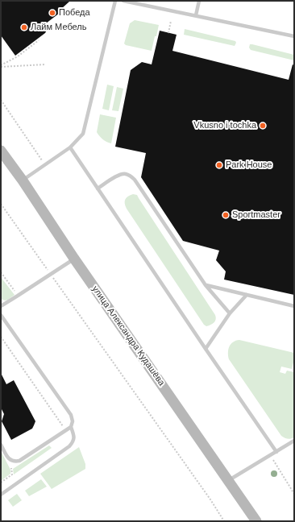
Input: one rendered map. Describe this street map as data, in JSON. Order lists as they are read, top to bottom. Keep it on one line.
{"streets":{"main road":["улица Александра Кудашёва"]},"places":["Победа","Лайм Мебель","Vkusno i tochka","Park House","Sportmaster"]}
